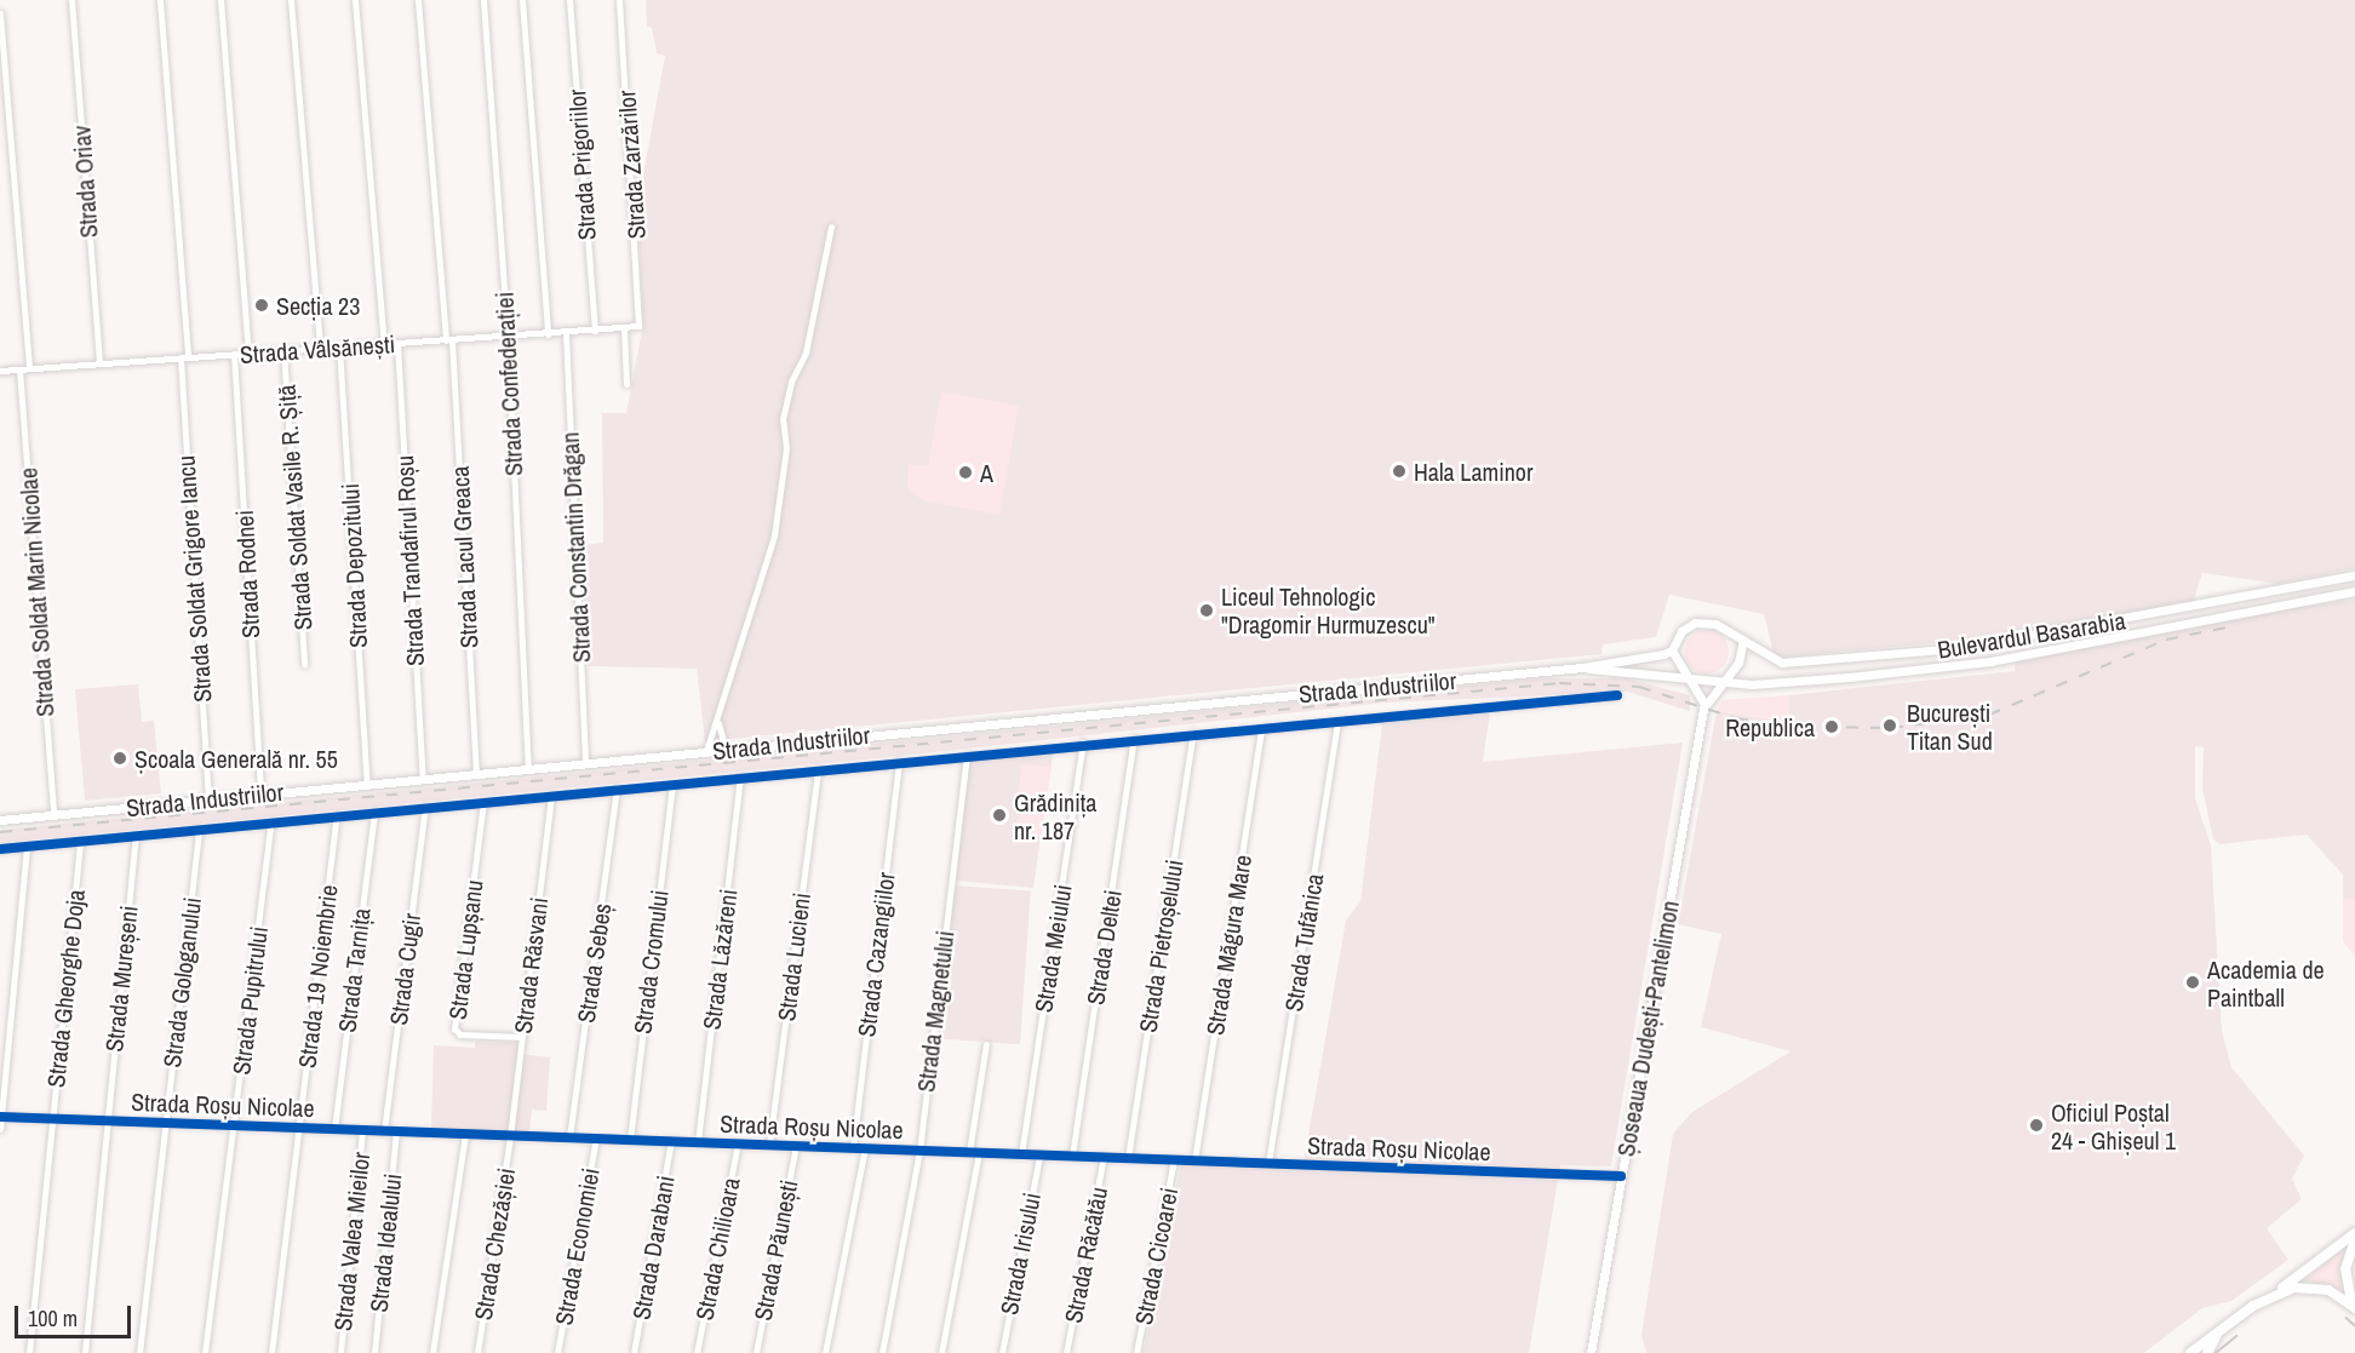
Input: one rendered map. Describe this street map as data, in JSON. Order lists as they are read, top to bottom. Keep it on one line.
{"streets":{"main road":["Bulevardul Basarabia","Strada Industriilor","Șoseaua Dudești-Pantelimon"],"street":["Strada Prigoriilor","Strada Zarzărilor","Strada Oriav","Strada Vâlsănești","Strada Confederației","Strada Soldat Vasile R. Șiță","Strada Constantin Drăgan","Strada Lacul Greaca","Strada Trandafirul Roșu","Strada Depozitului","Strada Rodnei","Strada Soldat Grigore Iancu","Strada Soldat Marin Nicolae","Strada Tufănica","Strada Măgura Mare","Strada Pietroșelului","Strada Deltei","Strada Meiului","Strada Lupșanu","Strada Cazangiilor","Strada Lucieni","Strada Lăzăreni","Strada Cromului","Strada Sebeș","Strada Răsvani","Strada Cugir","Strada Tarnița","Strada 19 Noiembrie","Strada Mureșeni","Strada Gologanului","Strada Gheorghe Doja","Strada Pupitrului","Strada Magnetului","Strada Roșu Nicolae","Strada Valea Mieilor","Strada Idealului","Strada Chezășiei","Strada Economiei","Strada Darabani","Strada Chilioara","Strada Păunești","Strada Irisului","Strada Răcătău","Strada Cicoarei"]},"crossings":[["Strada Prigoriilor","Strada Vâlsănești"],["Strada Zarzărilor","Strada Vâlsănești"],["Strada Oriav","Strada Vâlsănești"],["Strada Vâlsănești","Strada Confederației"],["Strada Vâlsănești","Strada Soldat Vasile R. Șiță"],["Strada Vâlsănești","Strada Constantin Drăgan"],["Strada Vâlsănești","Strada Lacul Greaca"],["Strada Vâlsănești","Strada Trandafirul Roșu"],["Strada Vâlsănești","Strada Depozitului"],["Strada Vâlsănești","Strada Rodnei"],["Strada Vâlsănești","Strada Soldat Grigore Iancu"],["Strada Vâlsănești","Strada Soldat Marin Nicolae"],["Strada Confederației","Strada Industriilor"],["Strada Constantin Drăgan","Strada Industriilor"],["Strada Lacul Greaca","Strada Industriilor"],["Strada Trandafirul Roșu","Strada Industriilor"],["Strada Depozitului","Strada Industriilor"],["Strada Rodnei","Strada Industriilor"],["Strada Soldat Grigore Iancu","Strada Industriilor"],["Strada Soldat Marin Nicolae","Strada Industriilor"],["Bulevardul Basarabia","Strada Industriilor"],["Strada Tufănica","Strada Roșu Nicolae"],["Strada Măgura Mare","Strada Roșu Nicolae"],["Strada Pietroșelului","Strada Roșu Nicolae"],["Strada Deltei","Strada Roșu Nicolae"],["Strada Meiului","Strada Roșu Nicolae"],["Strada Lupșanu","Strada Răsvani"],["Strada Cazangiilor","Strada Roșu Nicolae"],["Strada Lucieni","Strada Roșu Nicolae"],["Strada Lăzăreni","Strada Roșu Nicolae"],["Strada Cromului","Strada Roșu Nicolae"],["Strada Sebeș","Strada Roșu Nicolae"],["Strada Răsvani","Strada Roșu Nicolae"],["Strada Răsvani","Strada Chezășiei"],["Strada Cugir","Strada Roșu Nicolae"],["Strada Tarnița","Strada Roșu Nicolae"],["Strada 19 Noiembrie","Strada Roșu Nicolae"],["Strada Mureșeni","Strada Roșu Nicolae"],["Strada Gologanului","Strada Roșu Nicolae"],["Strada Gheorghe Doja","Strada Roșu Nicolae"],["Strada Pupitrului","Strada Roșu Nicolae"],["Strada Magnetului","Strada Roșu Nicolae"],["Șoseaua Dudești-Pantelimon","Strada Roșu Nicolae"],["Strada Roșu Nicolae","Strada Valea Mieilor"],["Strada Roșu Nicolae","Strada Idealului"],["Strada Roșu Nicolae","Strada Chezășiei"],["Strada Roșu Nicolae","Strada Economiei"],["Strada Roșu Nicolae","Strada Darabani"],["Strada Roșu Nicolae","Strada Chilioara"],["Strada Roșu Nicolae","Strada Păunești"],["Strada Roșu Nicolae","Strada Irisului"],["Strada Roșu Nicolae","Strada Răcătău"],["Strada Roșu Nicolae","Strada Cicoarei"]],"places":["Secția 23","Hala Laminor","A","Liceul Tehnologic \"Dragomir Hurmuzescu\"","București Titan Sud","Republica","Școala Generală nr. 55","Grădinița nr. 187","Academia de Paintball","Oficiul Poștal 24 - Ghișeul 1"],"scale_bar":"100 m"}
